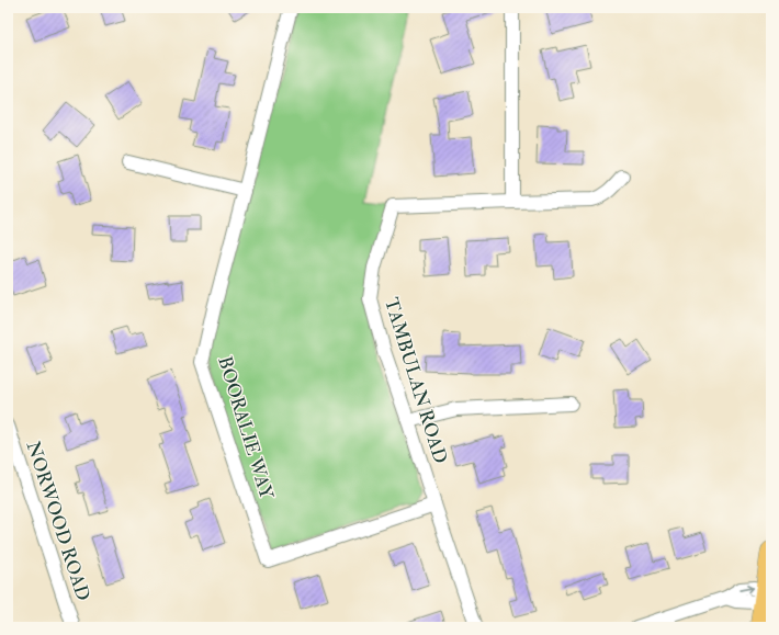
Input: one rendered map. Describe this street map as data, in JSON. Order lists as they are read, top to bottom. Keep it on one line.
{"streets":{"street":["TAMBULAN ROAD","BOORALIE WAY","NORWOOD ROAD"]},"crossings":[["TAMBULAN ROAD","BOORALIE WAY"]]}
